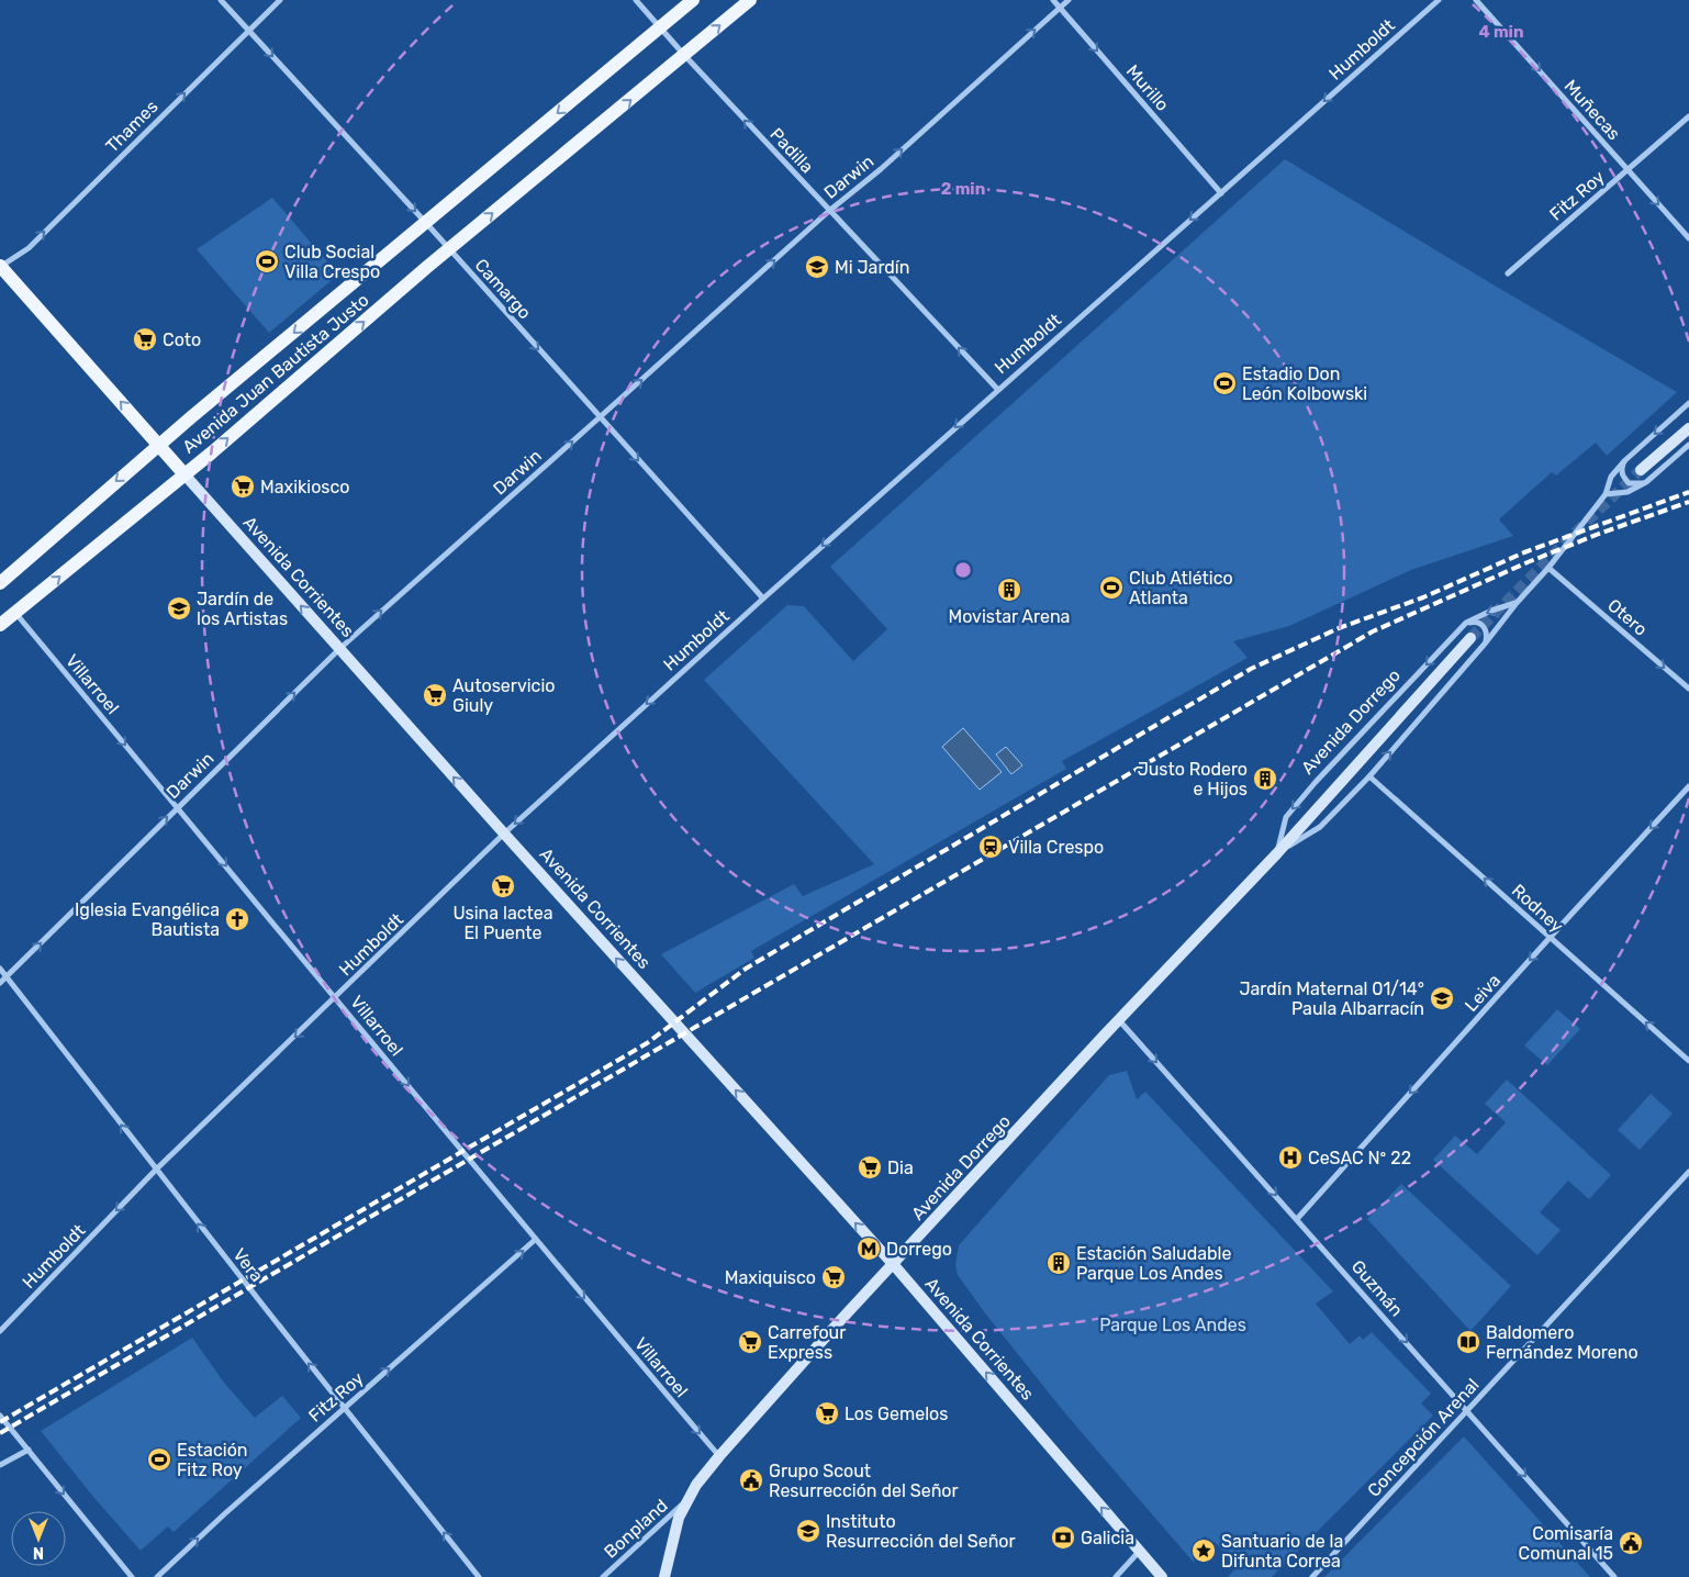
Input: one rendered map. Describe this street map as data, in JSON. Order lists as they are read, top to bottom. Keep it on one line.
{"streets":{"main road":["Avenida Juan Bautista Justo","Avenida Corrientes","Avenida Dorrego"],"street":["Humboldt","Murillo","Muñecas","Thames","Padilla","Darwin","Fitz Roy","Camargo","Otero","Villarroel","Rodney","Leiva","Vera","Guzmán","Concepción Arenal","Bonpland"]},"crossings":[["Humboldt","Murillo"],["Humboldt","Padilla"],["Humboldt","Camargo"],["Humboldt","Avenida Corrientes"],["Humboldt","Villarroel"],["Humboldt","Vera"],["Murillo","Darwin"],["Muñecas","Fitz Roy"],["Thames","Camargo"],["Thames","Avenida Corrientes"],["Padilla","Darwin"],["Padilla","Avenida Juan Bautista Justo"],["Darwin","Camargo"],["Darwin","Avenida Corrientes"],["Darwin","Villarroel"],["Darwin","Vera"],["Fitz Roy","Villarroel"],["Fitz Roy","Vera"],["Camargo","Avenida Juan Bautista Justo"],["Avenida Juan Bautista Justo","Avenida Corrientes"],["Avenida Juan Bautista Justo","Villarroel"],["Avenida Corrientes","Avenida Dorrego"],["Otero","Avenida Dorrego"],["Villarroel","Avenida Dorrego"],["Avenida Dorrego","Rodney"],["Avenida Dorrego","Guzmán"],["Avenida Dorrego","Bonpland"],["Rodney","Leiva"],["Leiva","Guzmán"],["Guzmán","Concepción Arenal"]],"one_way":["Humboldt","Murillo","Muñecas","Thames","Padilla","Darwin","Fitz Roy","Camargo","Avenida Corrientes","Otero","Villarroel","Rodney","Leiva","Vera","Guzmán"],"parks":["Parque Los Andes"],"places":{"sports":["Club Social Villa Crespo","Estadio Don León Kolbowski","Club Atlético Atlanta","Estación Fitz Roy"],"school or university":["Mi Jardín","Jardín de los Artistas","Jardín Maternal 01/14° Paula Albarracín","Instituto Resurrección del Señor"],"supermarket":["Coto","Maxikiosco","Autoservicio Giuly","Usina lactea El Puente","Dia","Maxiquisco","Carrefour Express","Los Gemelos"],"building":["Movistar Arena","Justo Rodero e Hijos","Estación Saludable Parque Los Andes"],"station":["Villa Crespo"],"church":["Iglesia Evangélica Bautista"],"hospital":["CeSAC Nº 22"],"metro station":["Dorrego"],"library":["Baldomero Fernández Moreno"],"public building":["Grupo Scout Resurrección del Señor","Comisaría Comunal 15"],"bank":["Galicia"],"place":["Santuario de la Difunta Correa"]},"north":"bottom","rings":["4 min","2 min"]}
